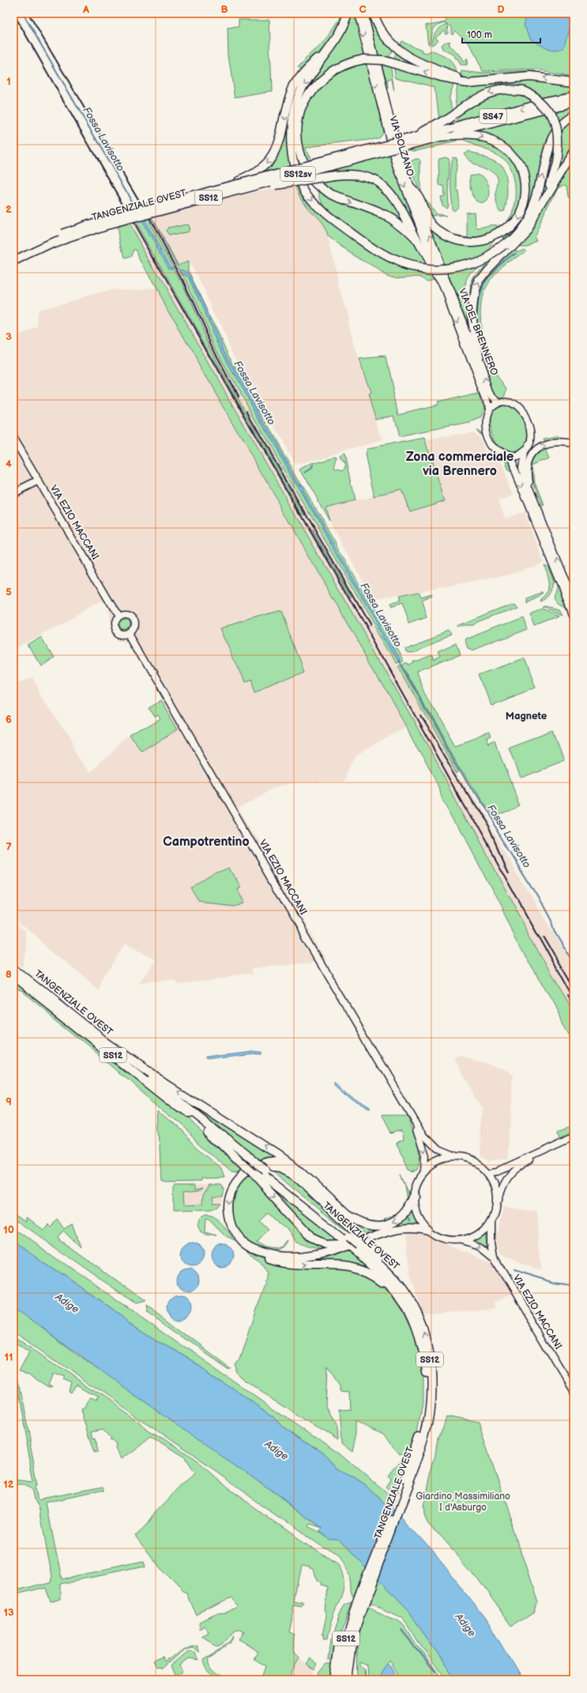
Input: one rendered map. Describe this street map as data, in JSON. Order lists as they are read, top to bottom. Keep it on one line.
{"streets":{"highway":["SS47","SS12sv","SS12","TANGENZIALE OVEST"],"main road":["VIA BOLZANO","VIA DEL BRENNERO","VIA EZIO MACCANI"]},"crossings":[["SS47","TANGENZIALE OVEST"],["VIA BOLZANO","SS12sv"],["VIA BOLZANO","VIA DEL BRENNERO"],["SS12sv","TANGENZIALE OVEST"],["SS12sv","VIA DEL BRENNERO"]],"districts":["Zona commerciale via Brennero","Magnete","Campotrentino"],"water":["Fossa Lavisotto","Adige"],"parks":["Giardino Massimiliano I d'Asburgo"],"scale_bar":"100 m","grid":{"columns":["A","B","C","D"],"rows":["1","2","3","4","5","6","7","8","9","10","11","12","13"]}}
